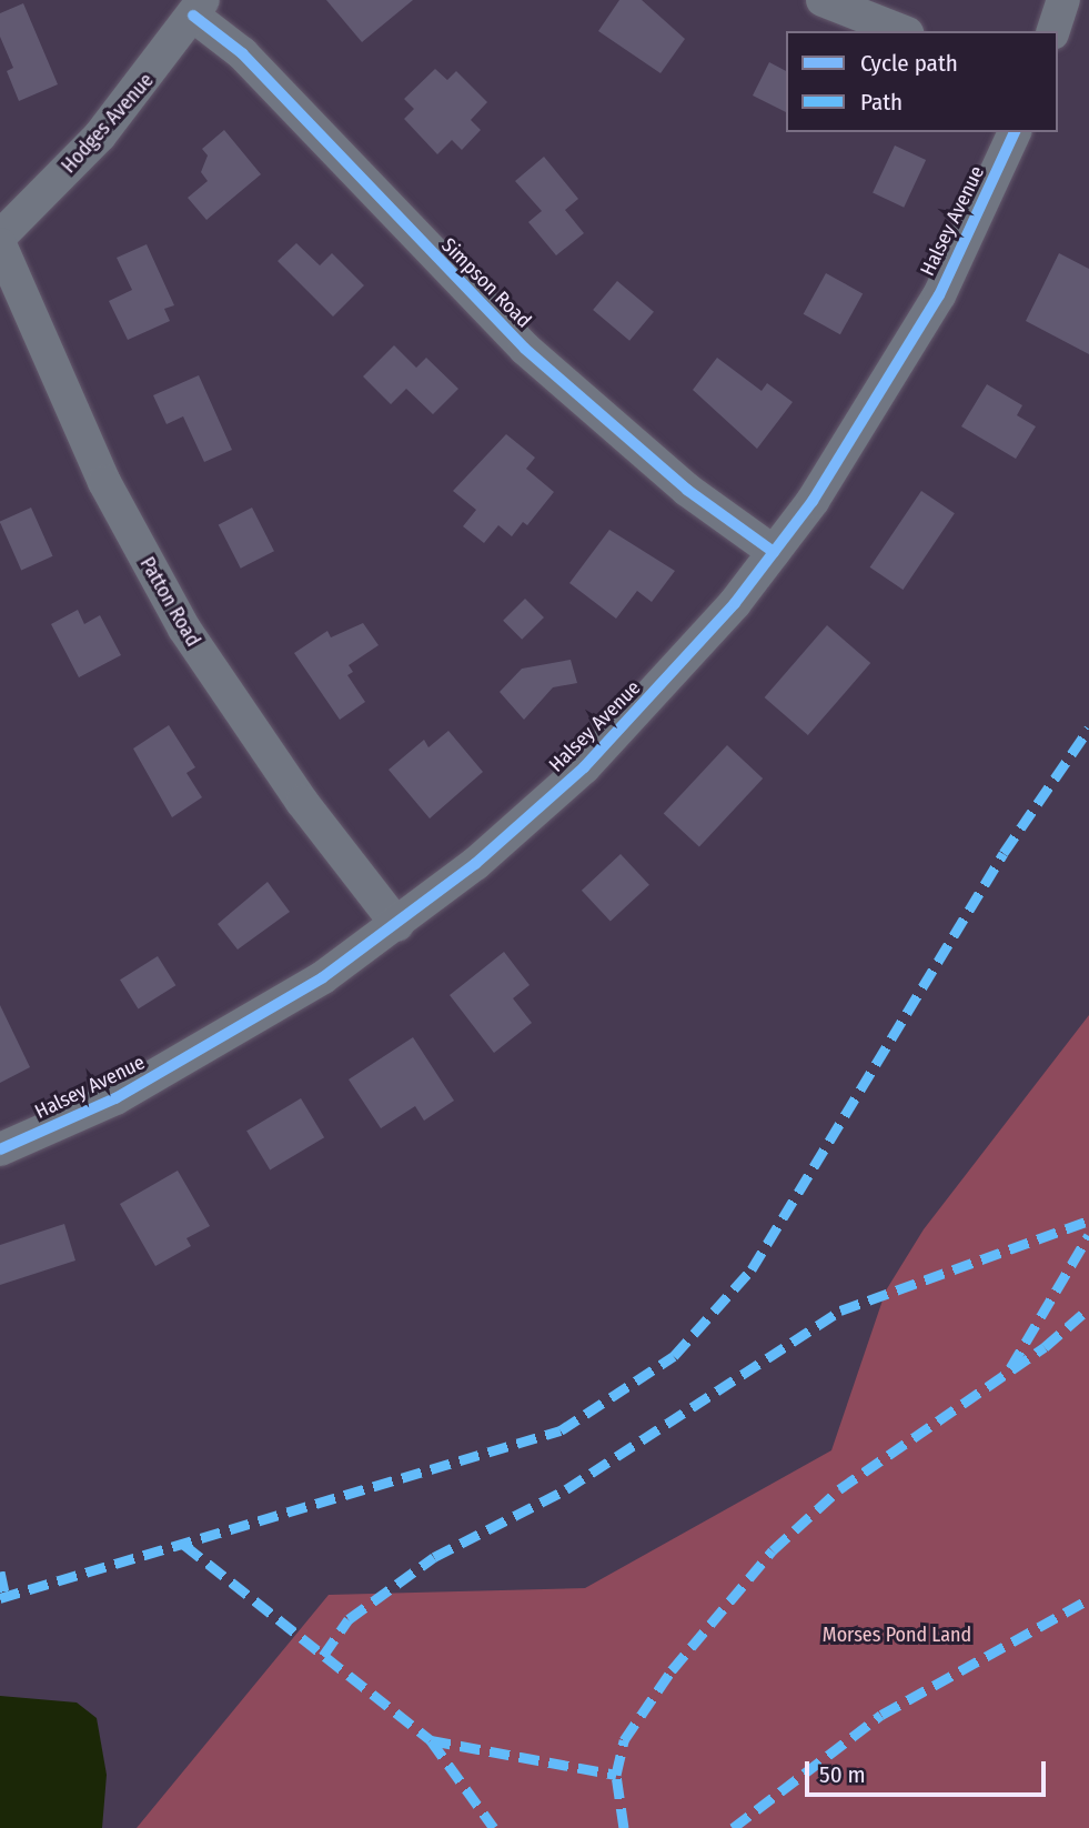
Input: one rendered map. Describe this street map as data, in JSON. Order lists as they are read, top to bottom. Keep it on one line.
{"streets":{"street":["Hodges Avenue","Halsey Avenue","Simpson Road","Patton Road"]},"crossings":[["Hodges Avenue","Simpson Road"],["Halsey Avenue","Simpson Road"],["Halsey Avenue","Patton Road"]],"parks":["Morses Pond Land"],"legend":["Cycle path","Path"],"scale_bar":"50 m"}
